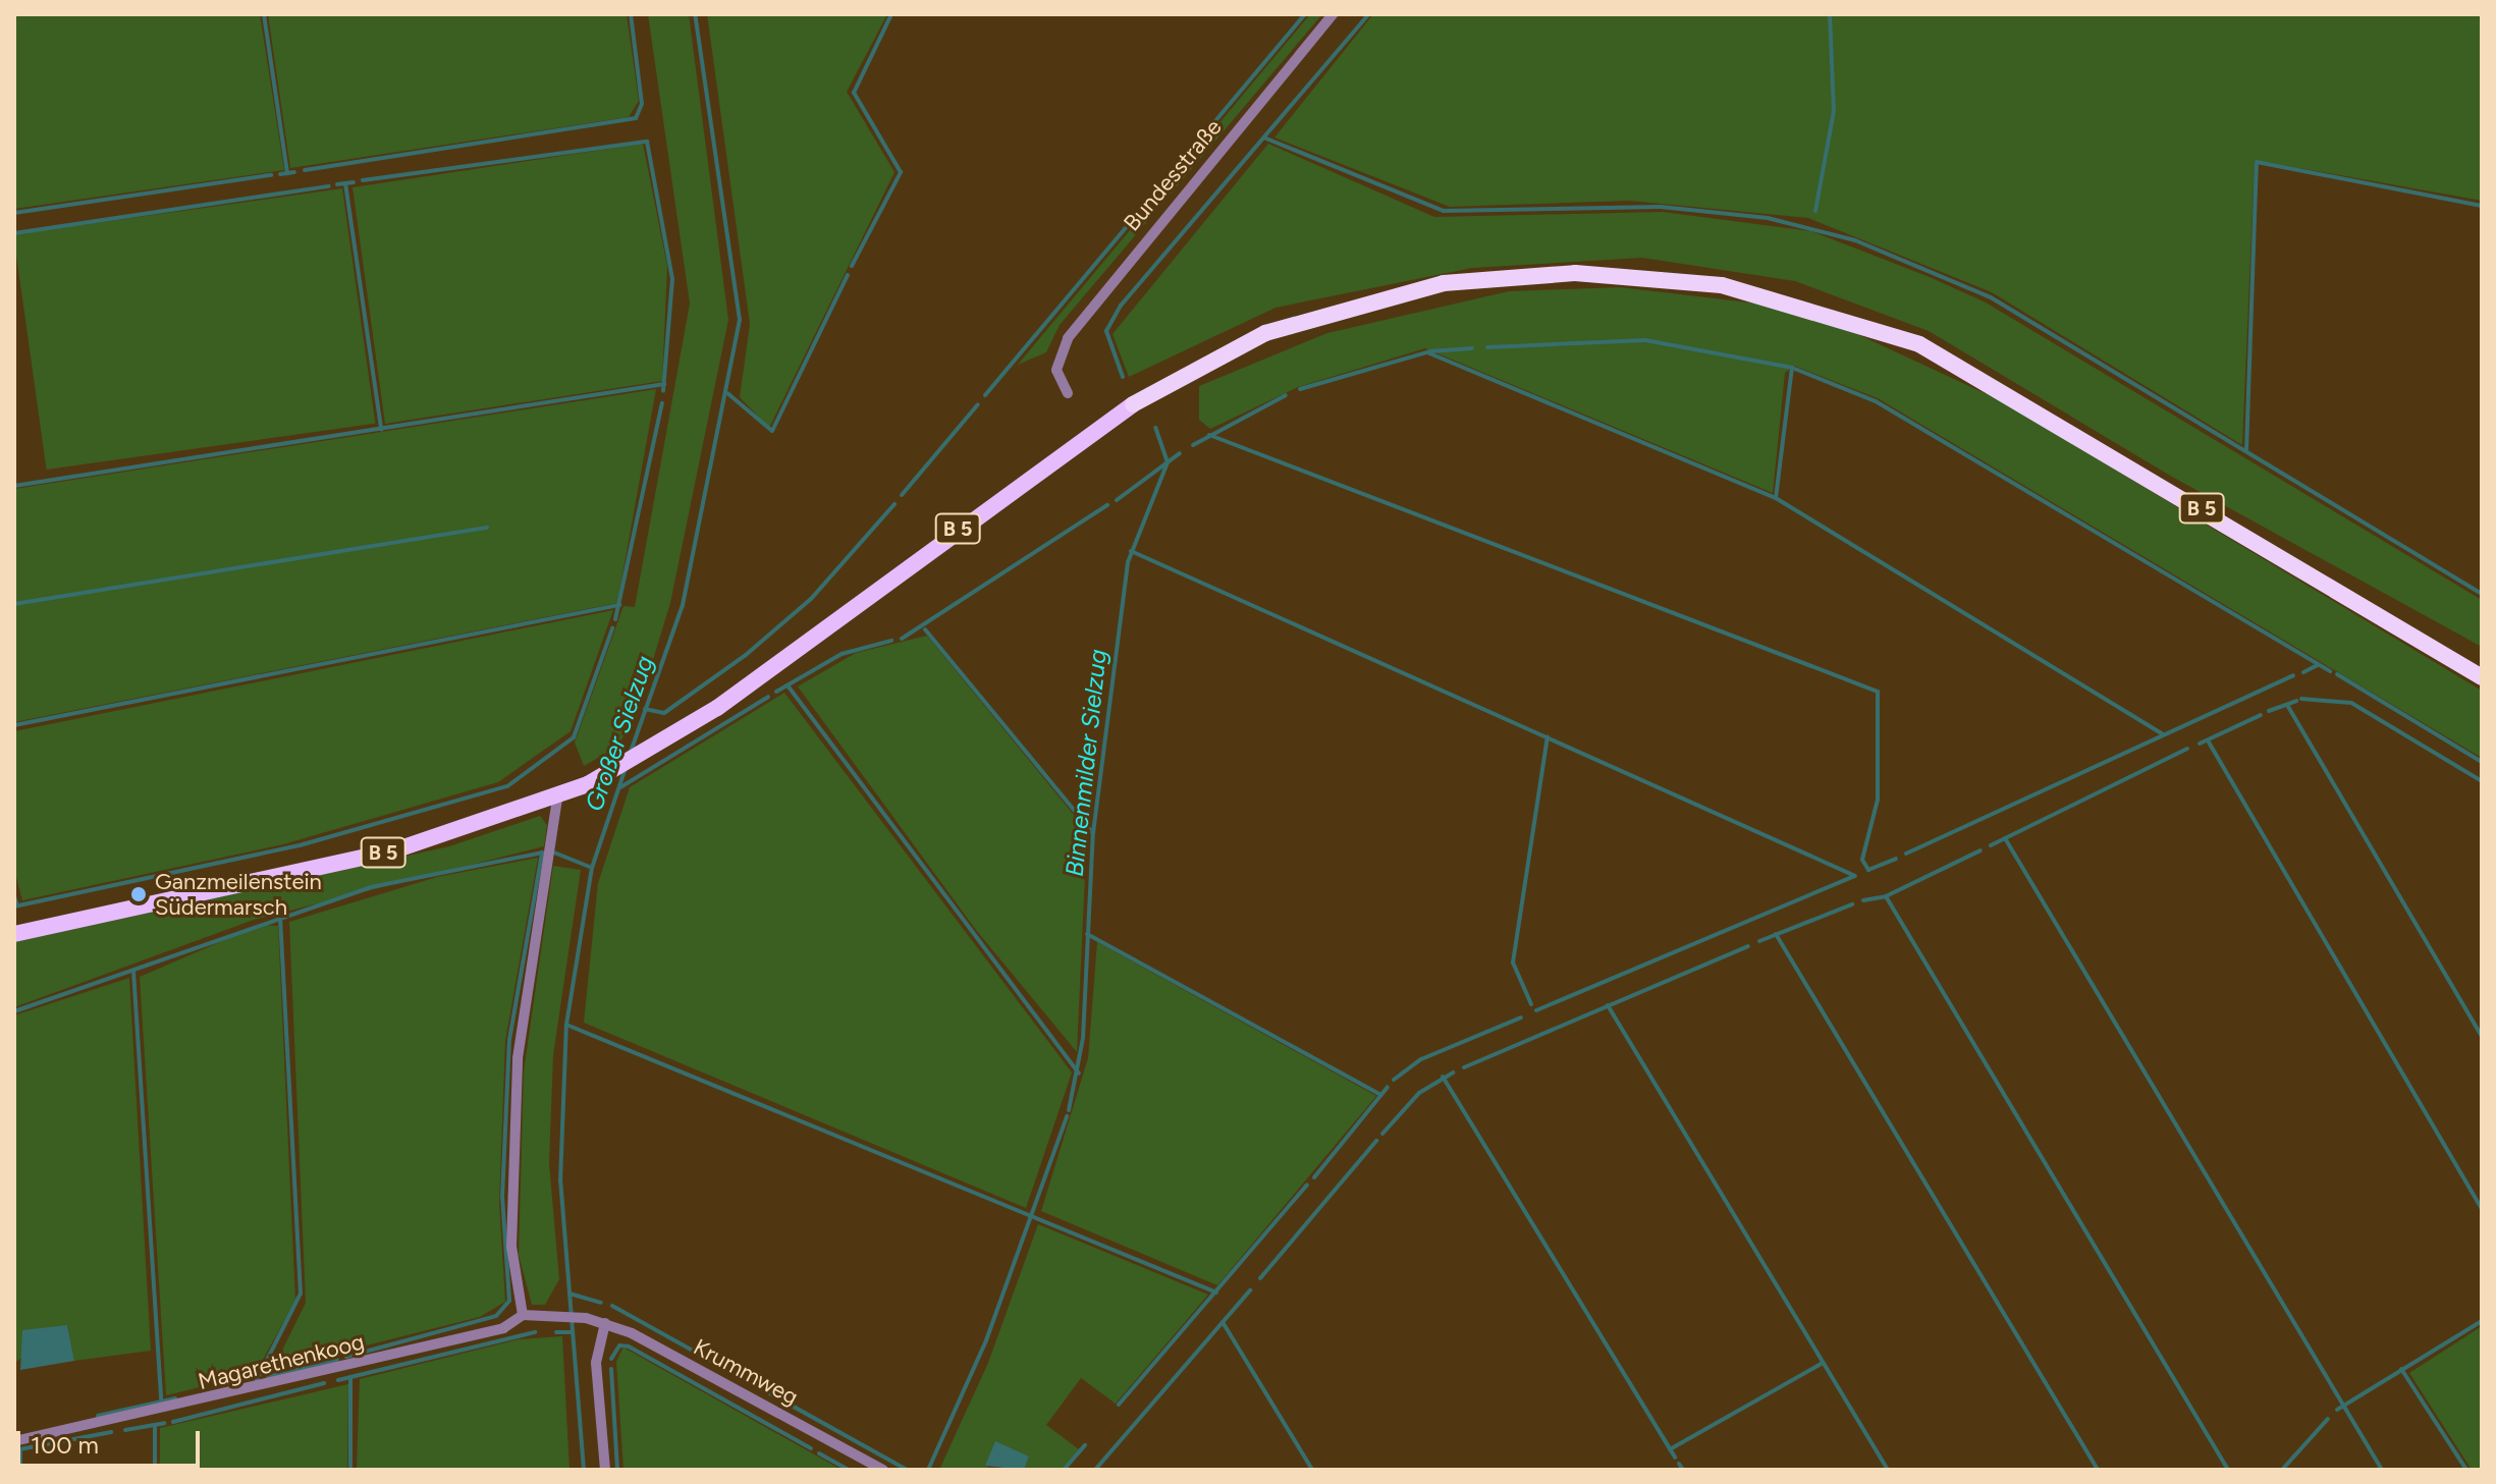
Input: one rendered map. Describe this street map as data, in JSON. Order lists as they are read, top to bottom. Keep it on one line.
{"streets":{"highway":["B 5"],"street":["Bundesstraße","Magarethenkoog","Krummweg"]},"crossings":[["Magarethenkoog","Krummweg"]],"water":["Großer Sielzug","Binnenmilder Sielzug"],"places":["Ganzmeilenstein Südermarsch"],"scale_bar":"100 m"}
